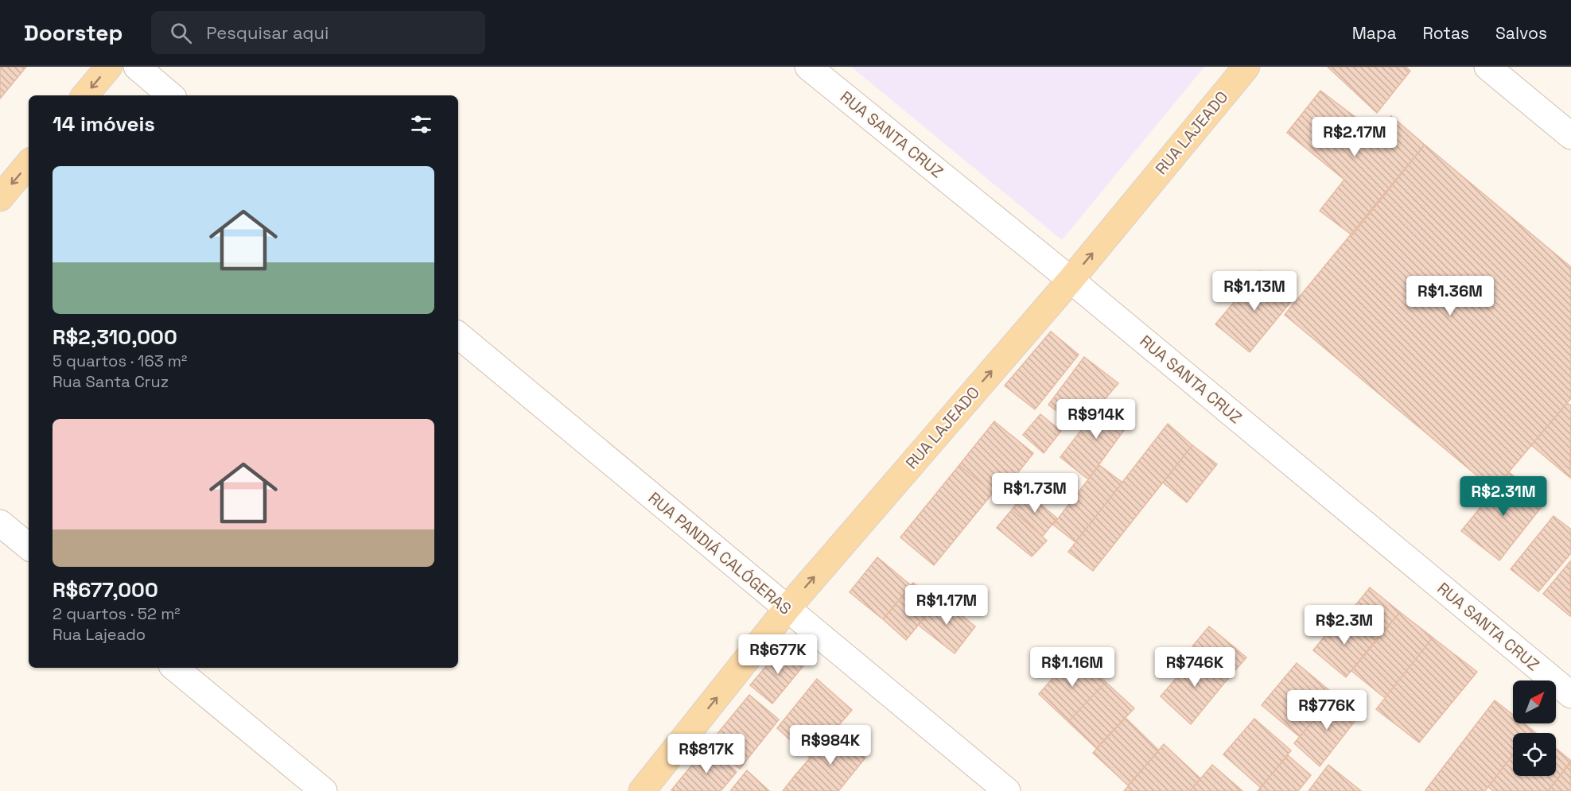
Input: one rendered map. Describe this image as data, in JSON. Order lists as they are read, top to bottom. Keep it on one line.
{"streets":{"main road":["RUA LAJEADO"],"street":["RUA SANTA CRUZ","RUA PANDIÁ CALÓGERAS"]},"crossings":[["RUA LAJEADO","RUA SANTA CRUZ"],["RUA LAJEADO","RUA PANDIÁ CALÓGERAS"]],"one_way":["RUA LAJEADO"],"north":"top right","page":{"header":"Doorstep","search":"Pesquisar aqui","nav":["Mapa","Rotas","Salvos"],"heading":"14 imóveis","price":["R$2.17M","R$1.13M","R$1.36M","R$914K","R$1.73M","R$2.31M","R$1.17M","R$2.3M","R$677K","R$1.16M","R$746K","R$776K","R$984K","R$817K"],"list":[{"name":"R$2,310,000","note":"5 quartos · 163 m² · Rua Santa Cruz"},{"name":"R$677,000","note":"2 quartos · 52 m² · Rua Lajeado"}]}}
